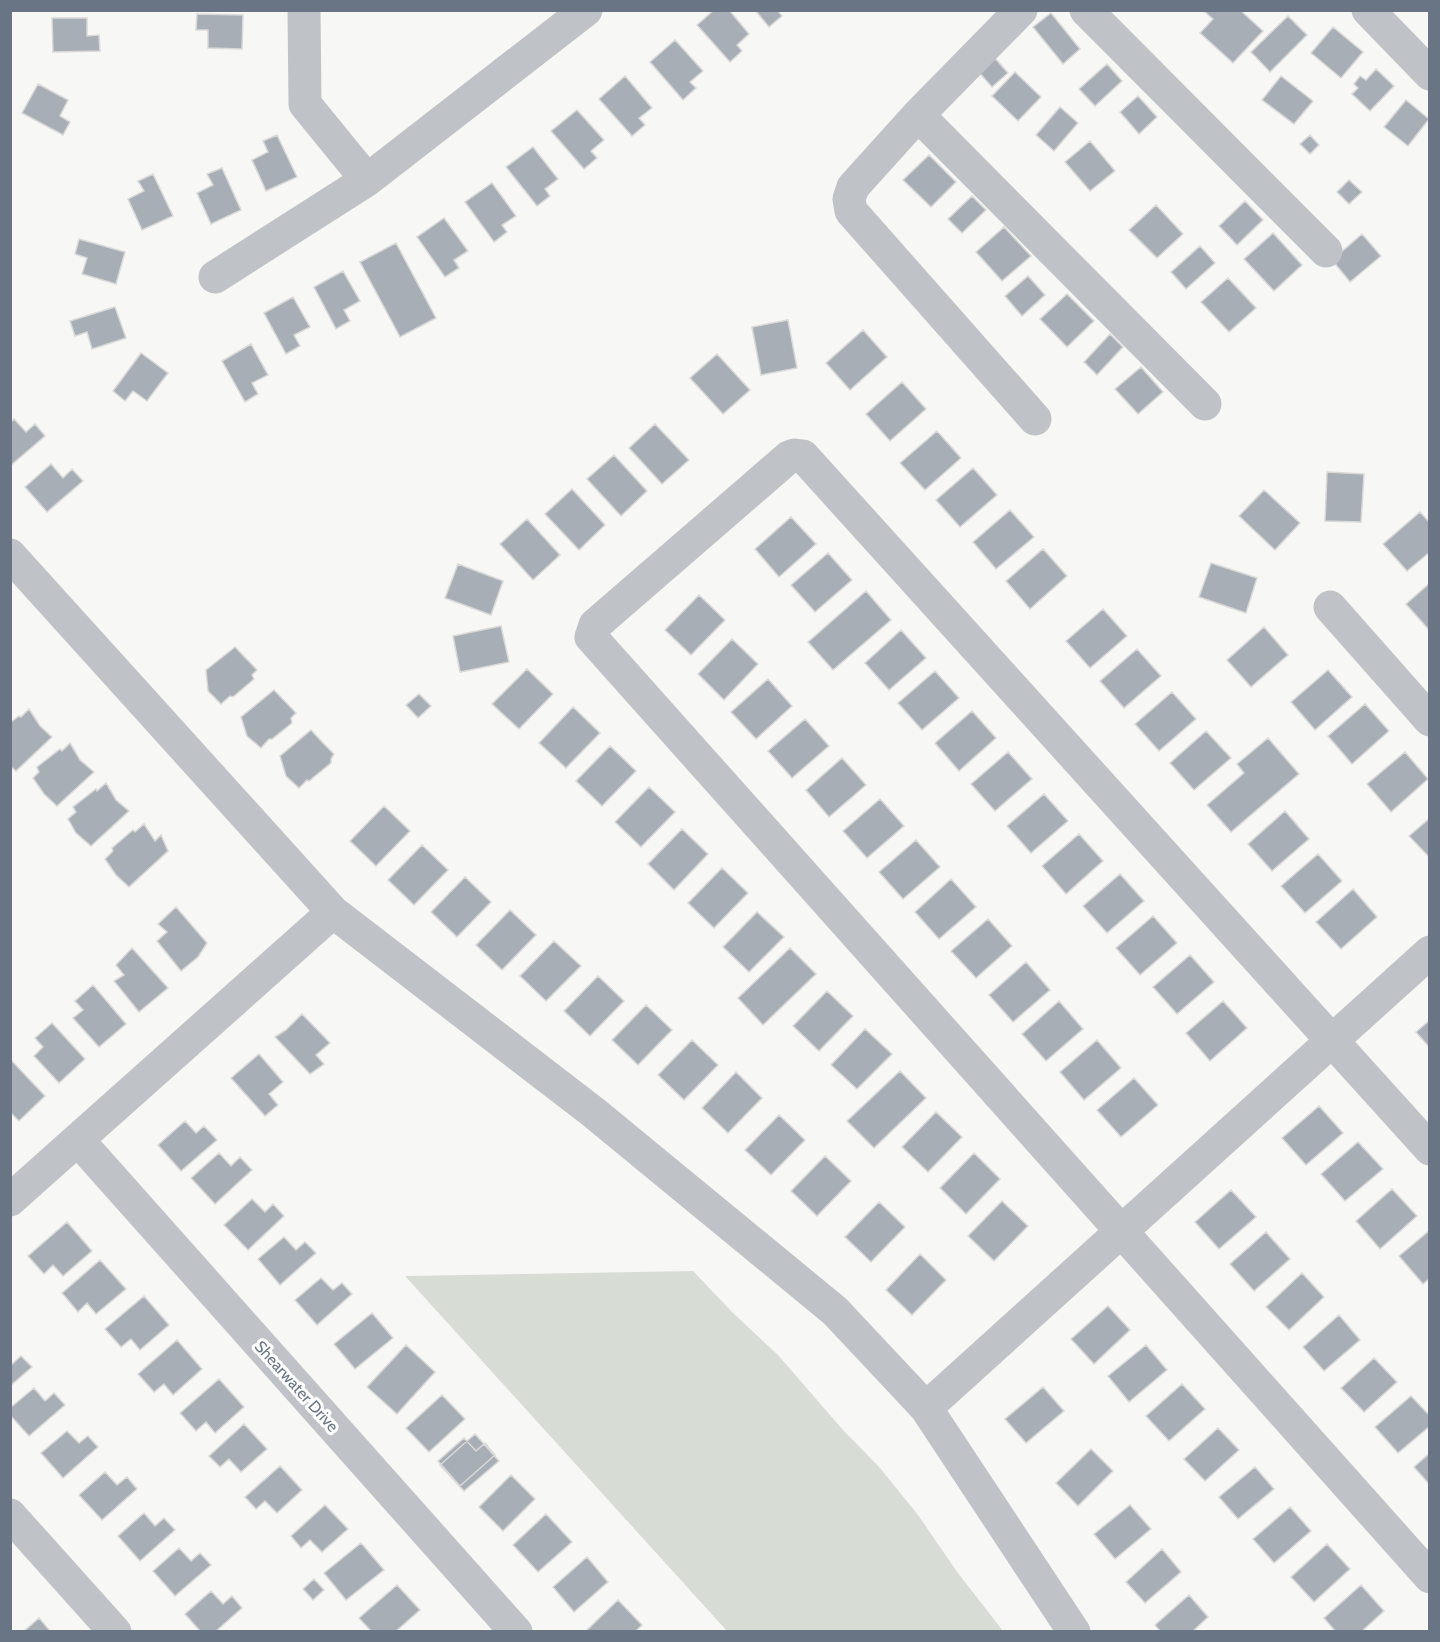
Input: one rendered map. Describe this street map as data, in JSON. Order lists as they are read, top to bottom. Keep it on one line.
{"streets":{"street":["Shearwater Drive"]}}
